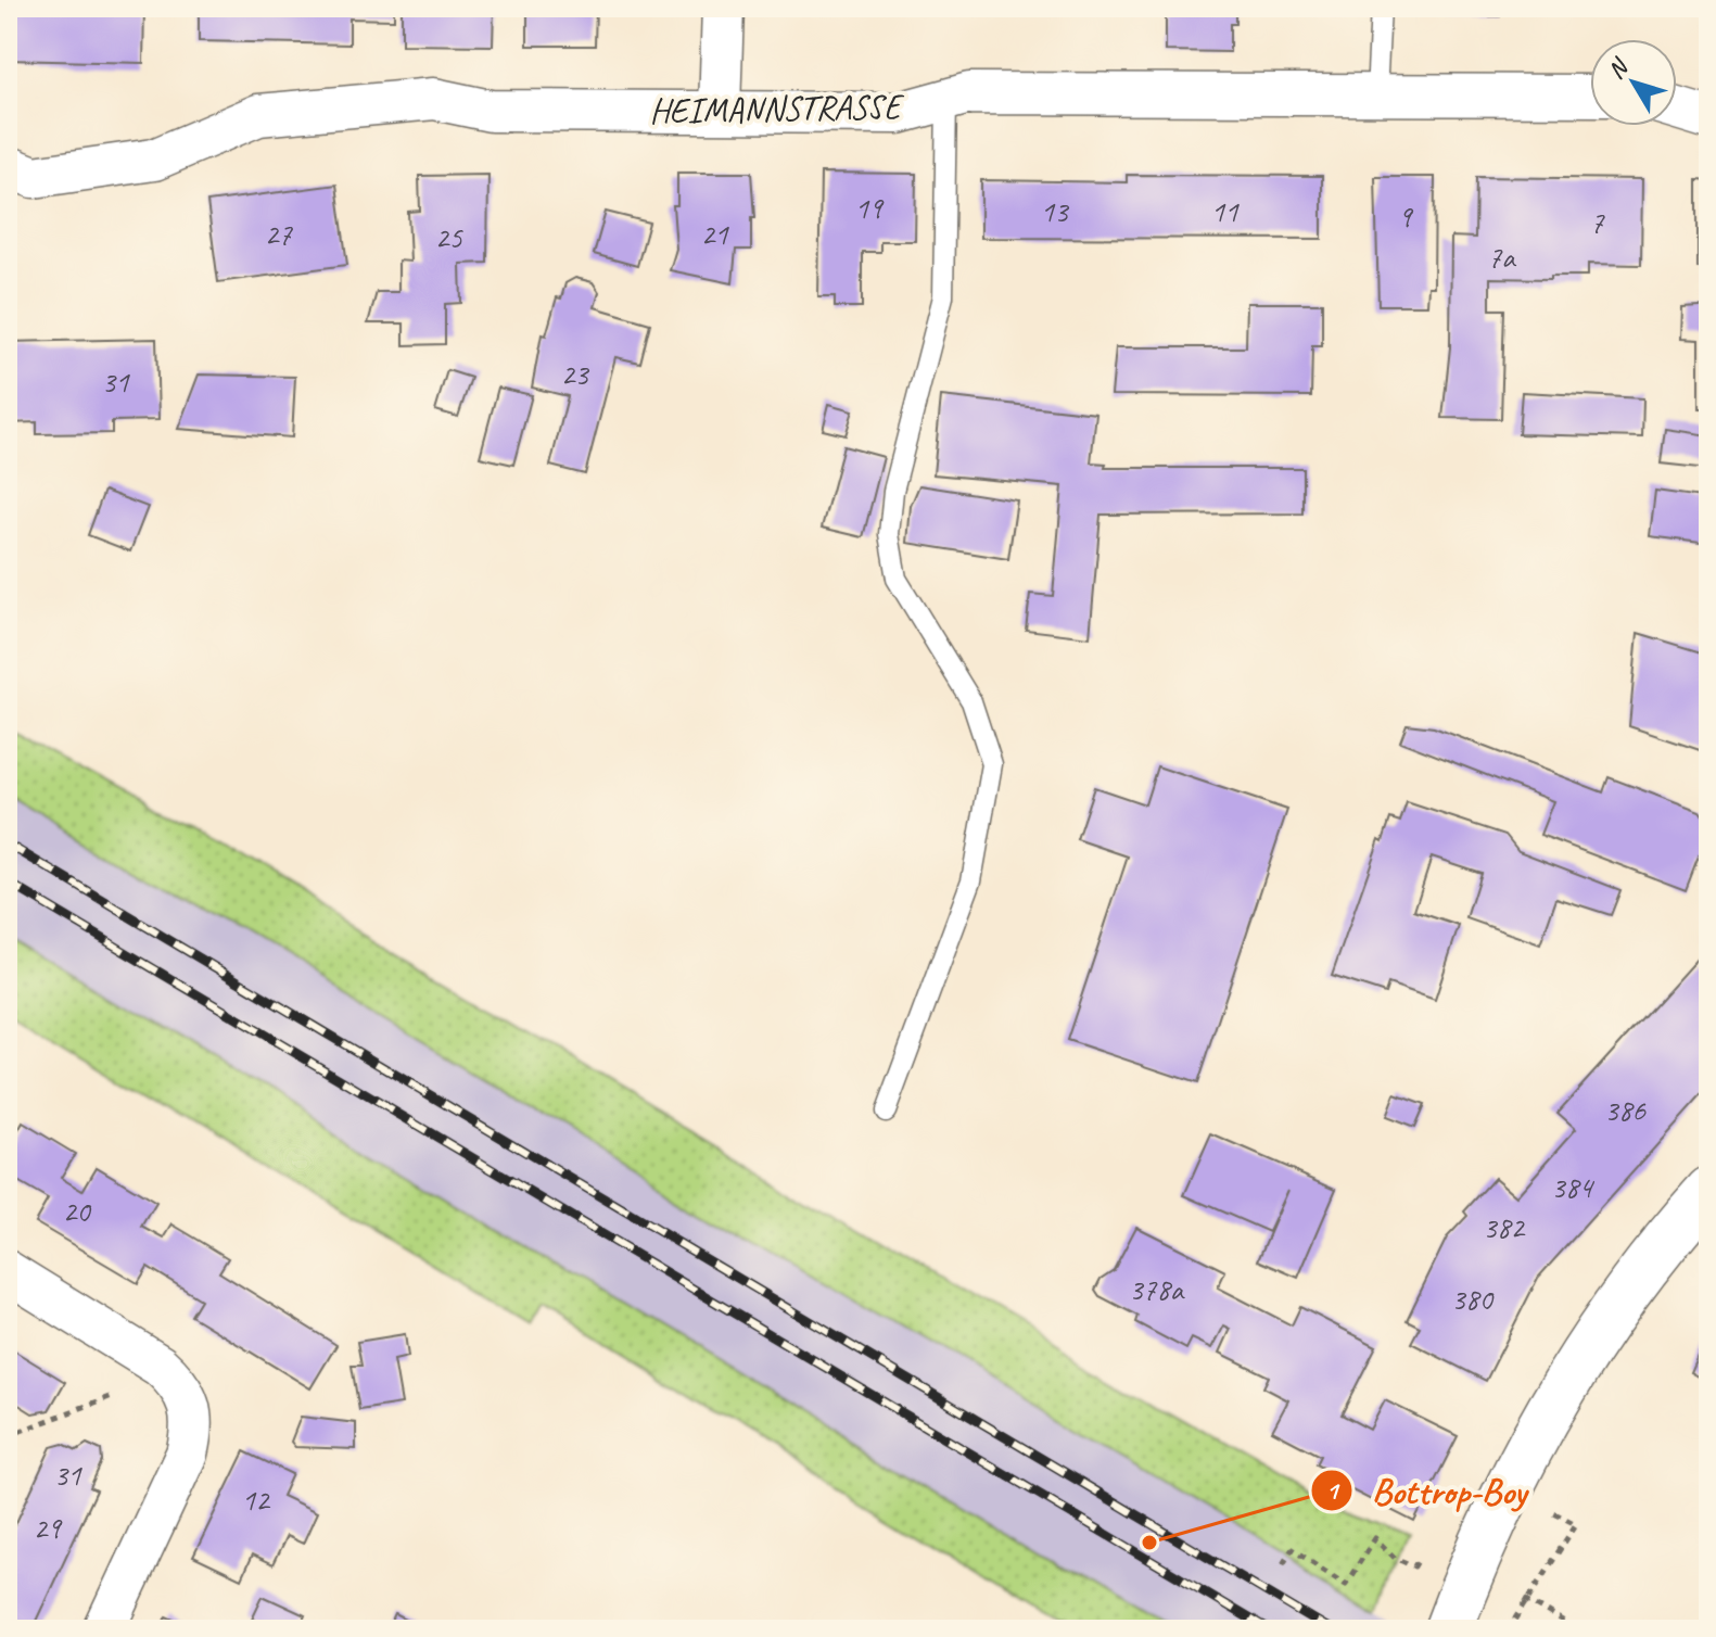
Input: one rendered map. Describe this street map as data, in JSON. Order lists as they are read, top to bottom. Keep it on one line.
{"streets":{"street":["HEIMANNSTRASSE"]},"places":["Bottrop-Boy"],"house_numbers":["19","13","11","9","7","27","21","25","7a","23","31","386","384","20","382","378a","380","31","12","29"],"north":"top left"}
